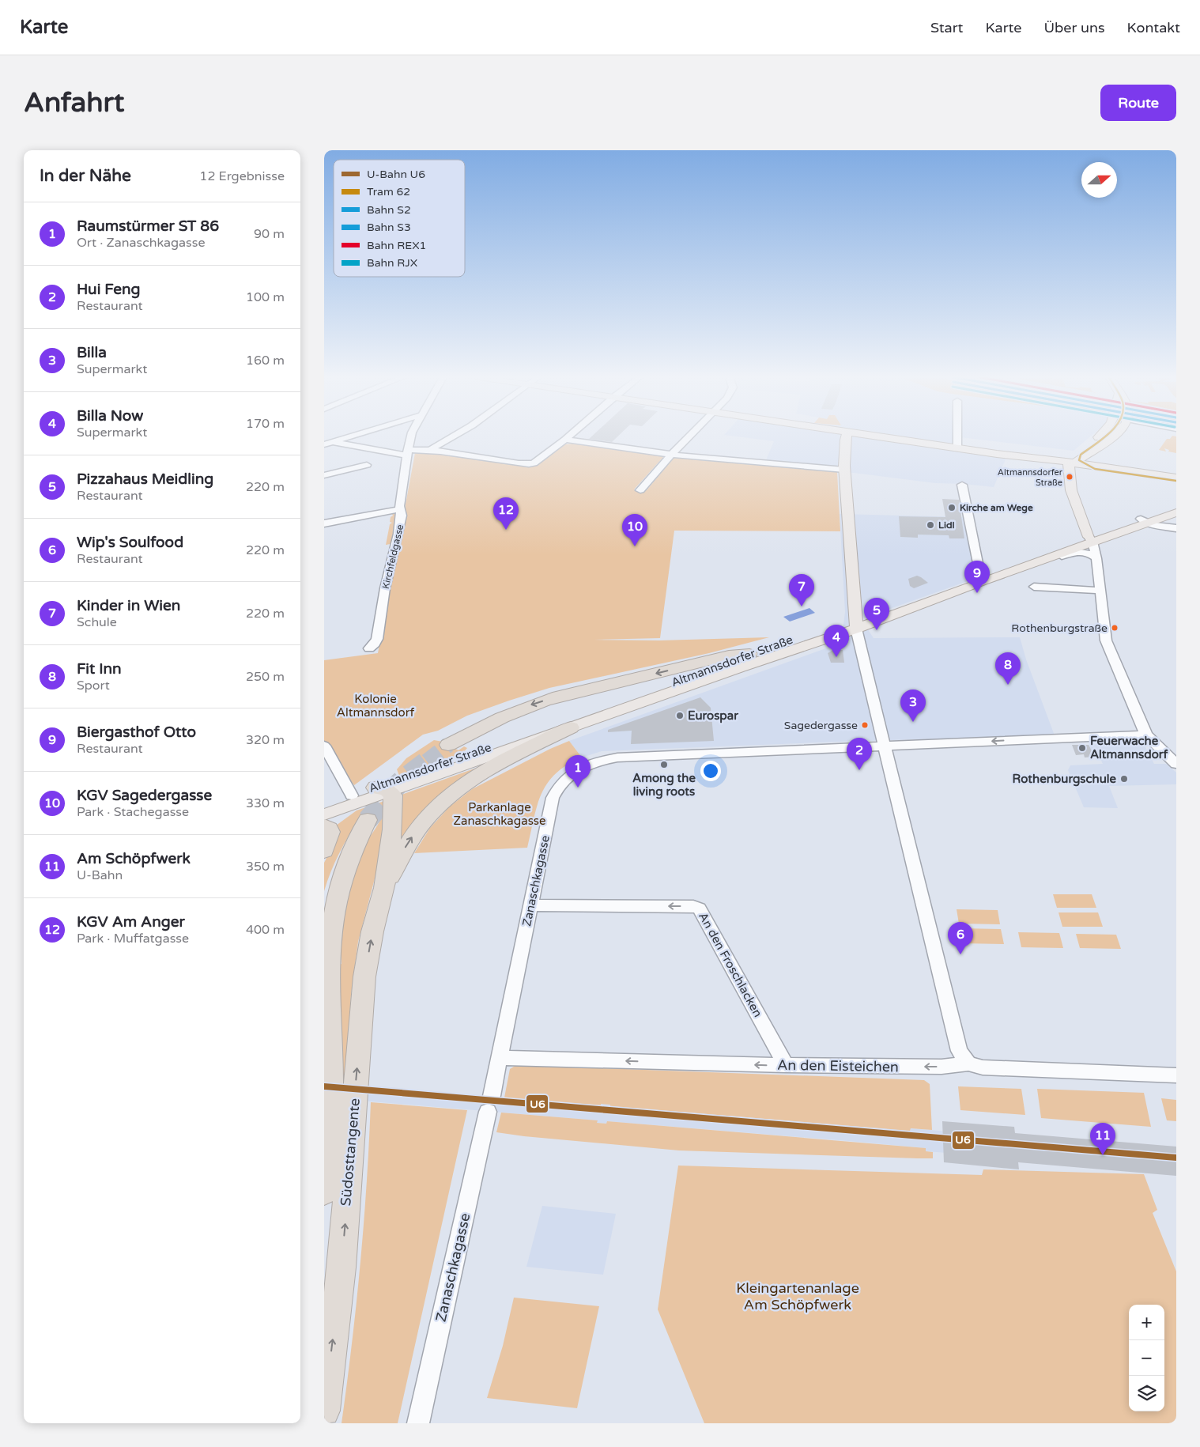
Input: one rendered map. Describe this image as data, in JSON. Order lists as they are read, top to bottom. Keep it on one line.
{"streets":{"highway":["Südosttangente"],"main road":["Altmannsdorfer Straße"],"street":["Kirchfeldgasse","Zanaschkagasse","An den Froschlacken","An den Eisteichen"]},"crossings":[["Altmannsdorfer Straße","Südosttangente"],["Zanaschkagasse","An den Froschlacken"],["Zanaschkagasse","An den Eisteichen"],["An den Froschlacken","An den Eisteichen"]],"one_way":["An den Froschlacken","An den Eisteichen"],"parks":["Kolonie Altmannsdorf","Parkanlage Zanaschkagasse","Kleingartenanlage Am Schöpfwerk"],"places":["Altmannsdorfer Straße","Kirche am Wege","Lidl","Rothenburgstraße","Eurospar","Sagedergasse","Feuerwache Altmannsdorf","Among the living roots","Rothenburgschule"],"lines":["tram line 62","metro line U6"],"legend":["U-Bahn U6","Tram 62","Bahn S2","Bahn S3","Bahn REX1","Bahn RJX"],"north":"right","page":{"header":"Karte","nav":["Start","Karte","Über uns","Kontakt"],"buttons":"Route","title":"Anfahrt","heading":["In der Nähe","12 Ergebnisse"],"list":[{"mark":"1","name":"Raumstürmer ST 86","note":"Ort · Zanaschkagasse","value":"90 m"},{"mark":"2","name":"Hui Feng","note":"Restaurant","value":"100 m"},{"mark":"3","name":"Billa","note":"Supermarkt","value":"160 m"},{"mark":"4","name":"Billa Now","note":"Supermarkt","value":"170 m"},{"mark":"5","name":"Pizzahaus Meidling","note":"Restaurant","value":"220 m"},{"mark":"6","name":"Wip's Soulfood","note":"Restaurant","value":"220 m"},{"mark":"7","name":"Kinder in Wien","note":"Schule","value":"220 m"},{"mark":"8","name":"Fit Inn","note":"Sport","value":"250 m"},{"mark":"9","name":"Biergasthof Otto","note":"Restaurant","value":"320 m"},{"mark":"10","name":"KGV Sagedergasse","note":"Park · Stachegasse","value":"330 m"},{"mark":"11","name":"Am Schöpfwerk","note":"U-Bahn","value":"350 m"},{"mark":"12","name":"KGV Am Anger","note":"Park · Muffatgasse","value":"400 m"}],"pins":["12","10","9","7","5","4","8","3","2","1","6","11"],"map_buttons":["+","−"]}}
